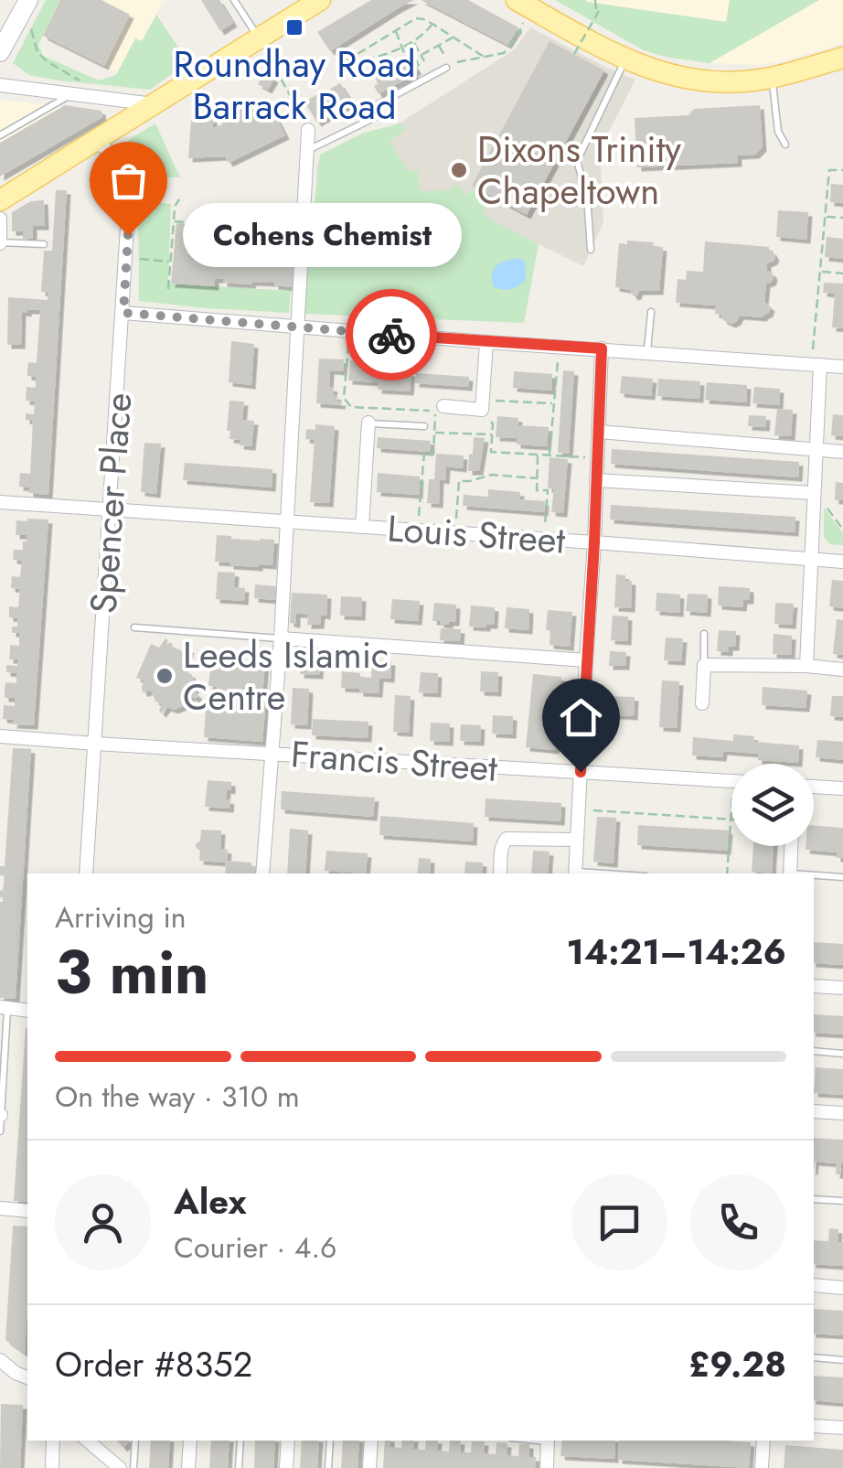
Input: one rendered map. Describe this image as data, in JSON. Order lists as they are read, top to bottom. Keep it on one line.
{"streets":{"street":["Spencer Place","Louis Street","Francis Street"]},"crossings":[["Spencer Place","Louis Street"],["Spencer Place","Francis Street"]],"places":{"transit":["Roundhay Road Barrack Road"],"other":["Dixons Trinity Chapeltown","Cohens Chemist","Leeds Islamic Centre"]},"page":{"bubble":"Cohens Chemist","heading":["3 min","Arriving in","14:21–14:26"],"panel":["Alex","Courier · 4.6","Order #8352","£9.28"],"bar":"On the way · 310 m"}}
